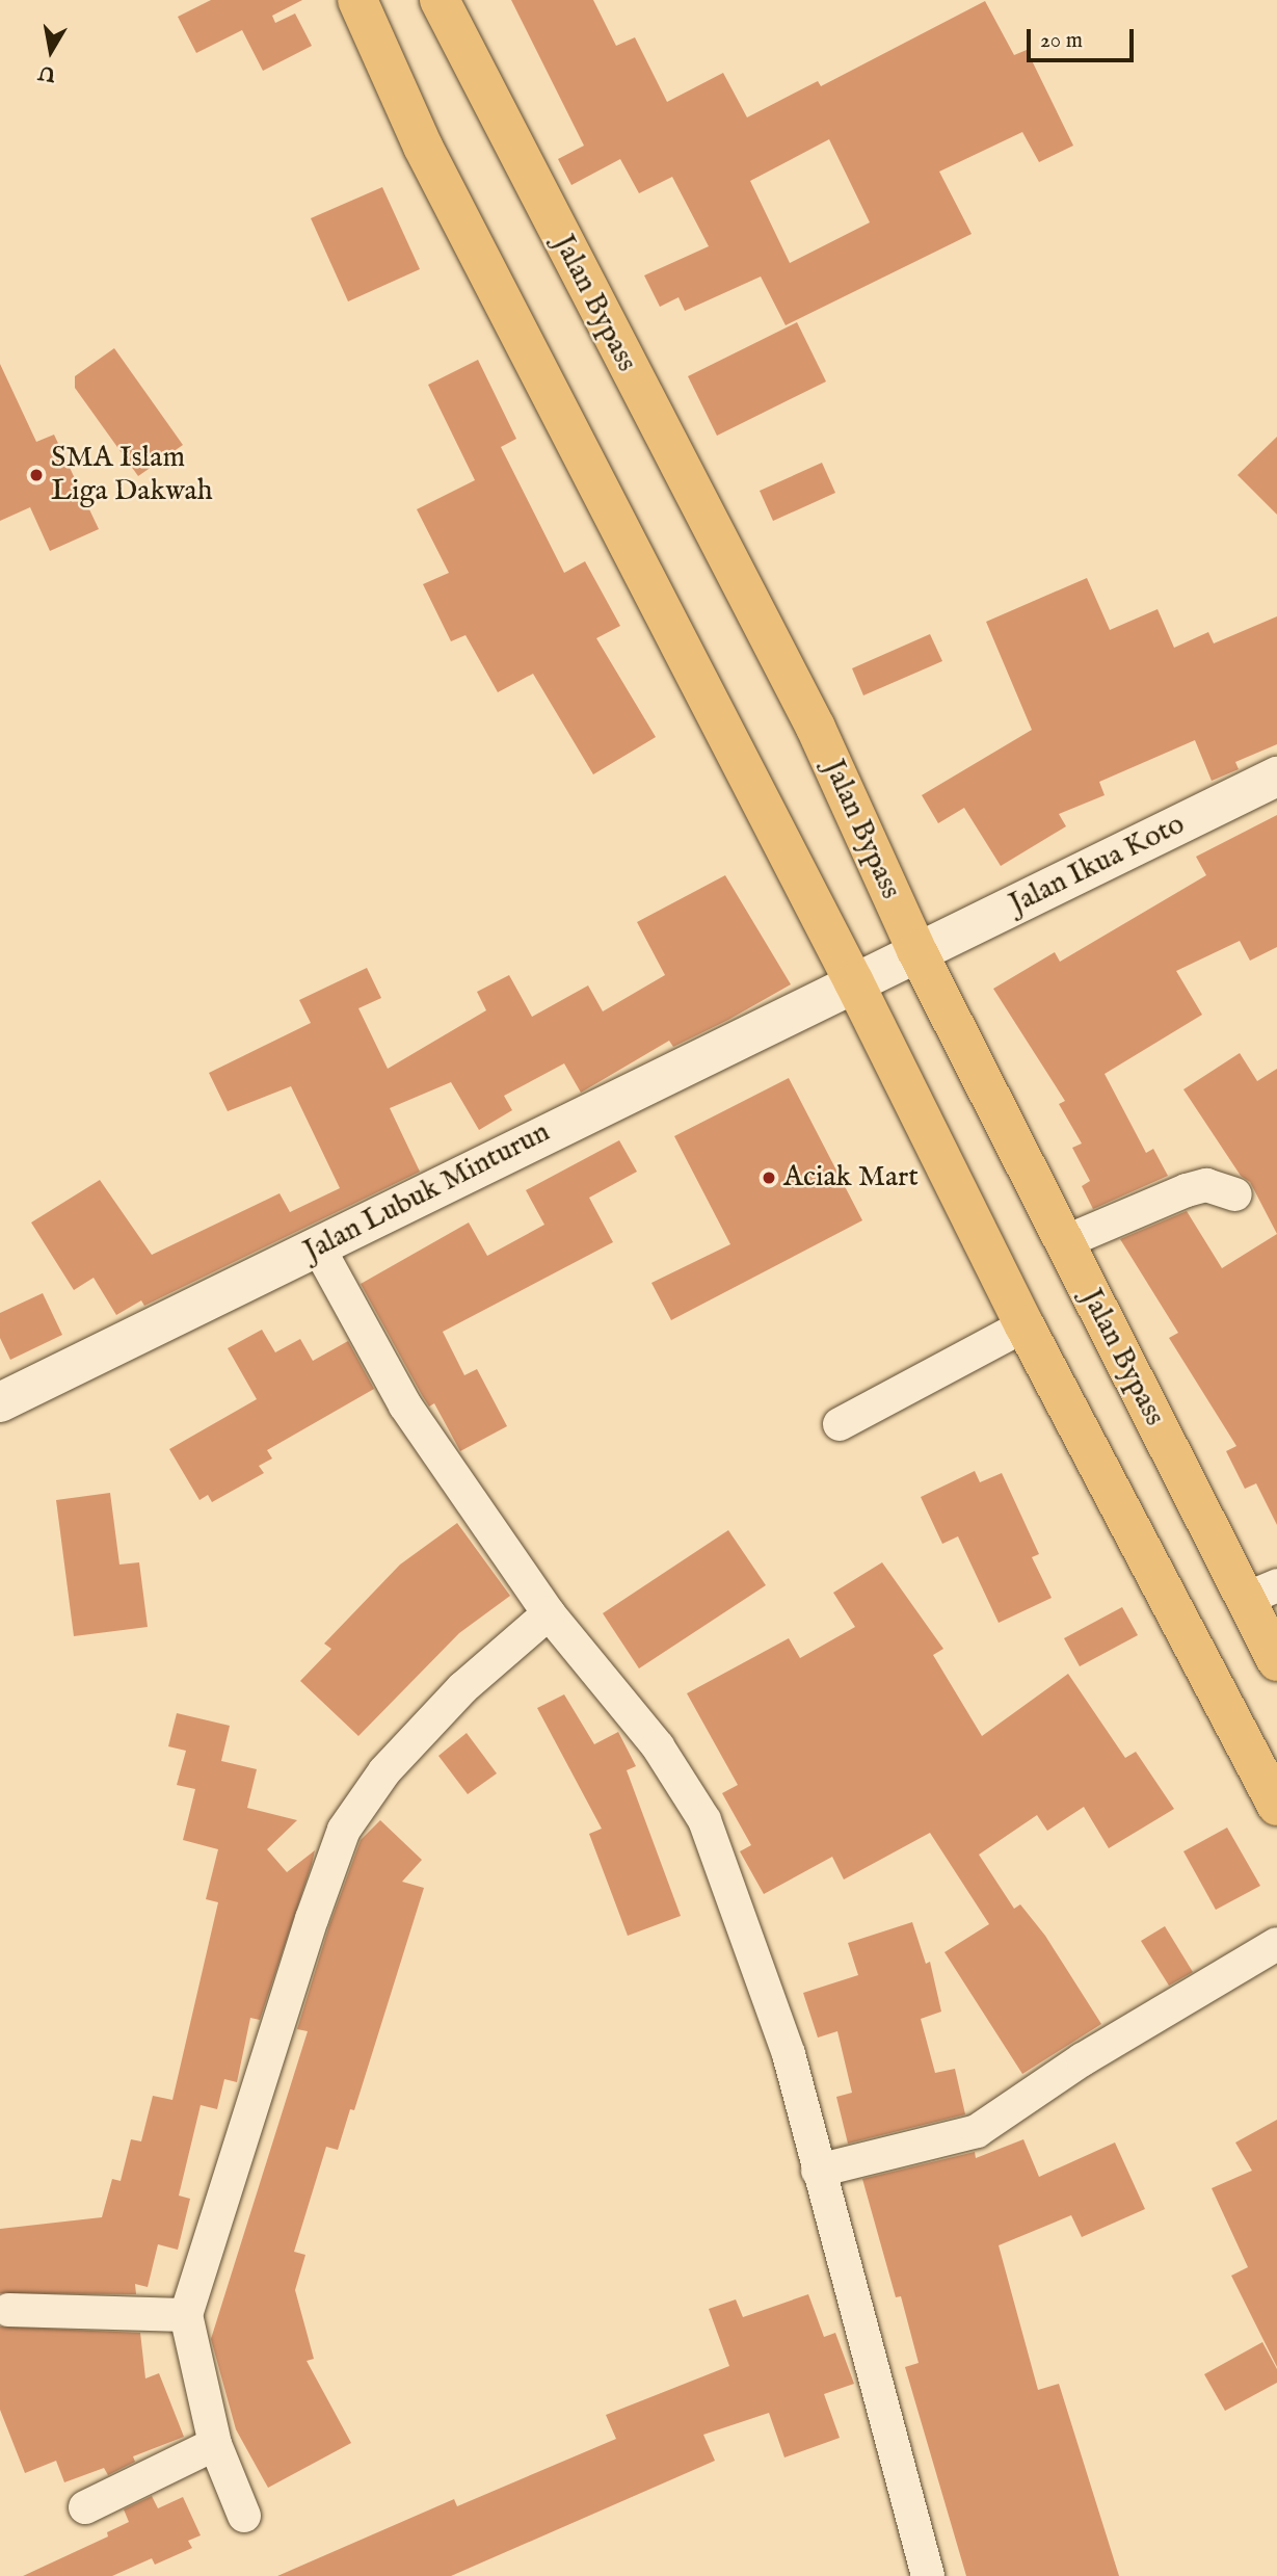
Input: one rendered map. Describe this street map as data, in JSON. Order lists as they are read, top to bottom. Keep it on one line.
{"streets":{"highway":["Jalan Bypass"],"street":["Jalan Ikua Koto","Jalan Lubuk Minturun"]},"crossings":[["Jalan Bypass","Jalan Ikua Koto"],["Jalan Ikua Koto","Jalan Lubuk Minturun"]],"places":["SMA Islam Liga Dakwah","Aciak Mart"],"scale_bar":"20 m","north":"bottom"}
